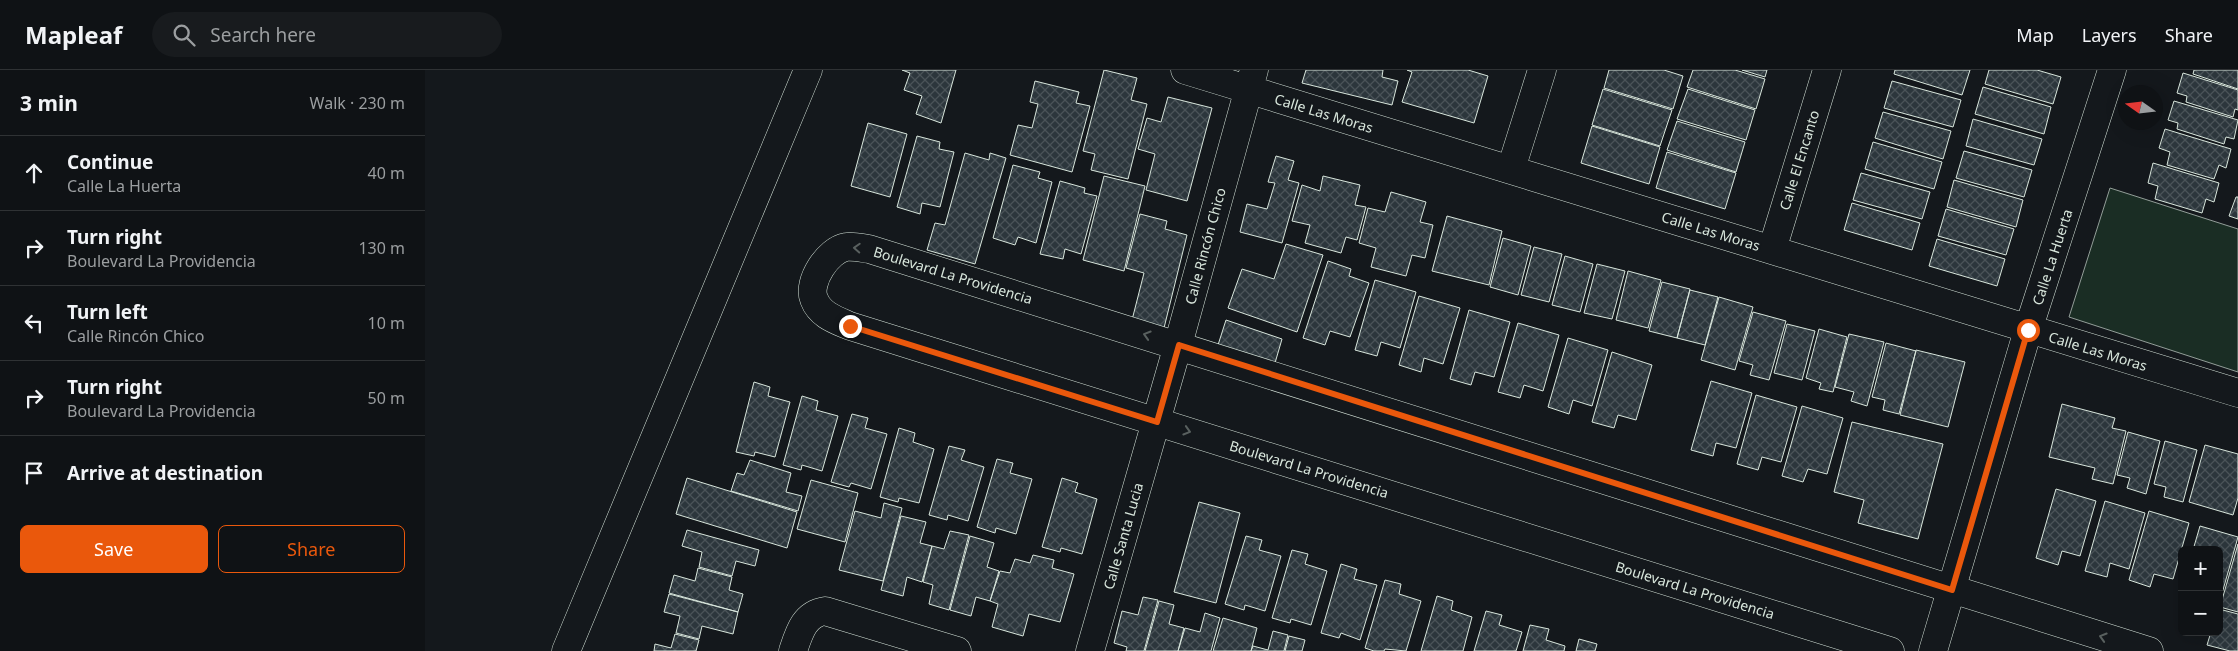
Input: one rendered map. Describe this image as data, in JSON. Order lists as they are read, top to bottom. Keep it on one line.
{"streets":{"street":["Calle Las Moras","Calle El Encanto","Calle Rincón Chico","Calle La Huerta","Boulevard La Providencia","Calle Santa Lucia"]},"crossings":[["Calle Las Moras","Calle El Encanto"],["Calle Las Moras","Calle Rincón Chico"],["Calle Las Moras","Calle La Huerta"],["Calle Rincón Chico","Boulevard La Providencia"],["Calle Rincón Chico","Calle Santa Lucia"],["Calle La Huerta","Boulevard La Providencia"],["Boulevard La Providencia","Calle Santa Lucia"]],"north":"left","page":{"header":"Mapleaf","search":"Search here","nav":["Map","Layers","Share"],"heading":["3 min","Walk · 230 m"],"list":[["Continue","Calle La Huerta","40 m"],["Turn right","Boulevard La Providencia","130 m"],["Turn left","Calle Rincón Chico","10 m"],["Turn right","Boulevard La Providencia","50 m"],"Arrive at destination"],"buttons":["Save","Share"],"map_buttons":["+","−"]}}
